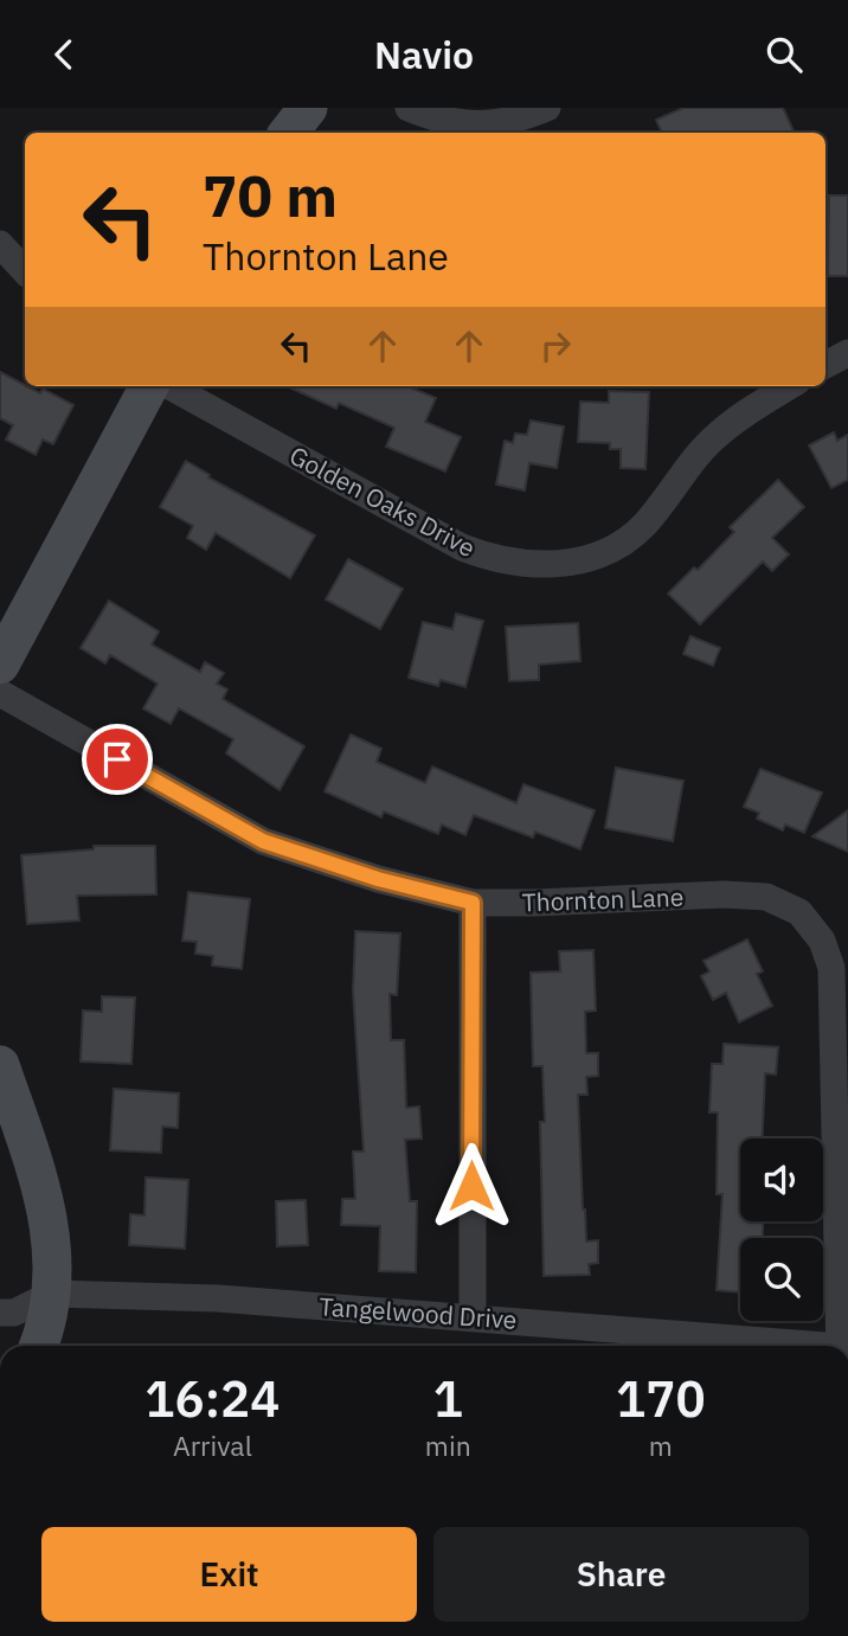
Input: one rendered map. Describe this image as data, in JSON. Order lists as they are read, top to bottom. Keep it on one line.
{"streets":{"street":["Golden Oaks Drive","Thornton Lane","Tangelwood Drive"]},"page":{"header":"Navio","turn":["70 m","Thornton Lane"],"eta":["16:24","Arrival","1","min","170","m"],"buttons":["Exit","Share"]}}
